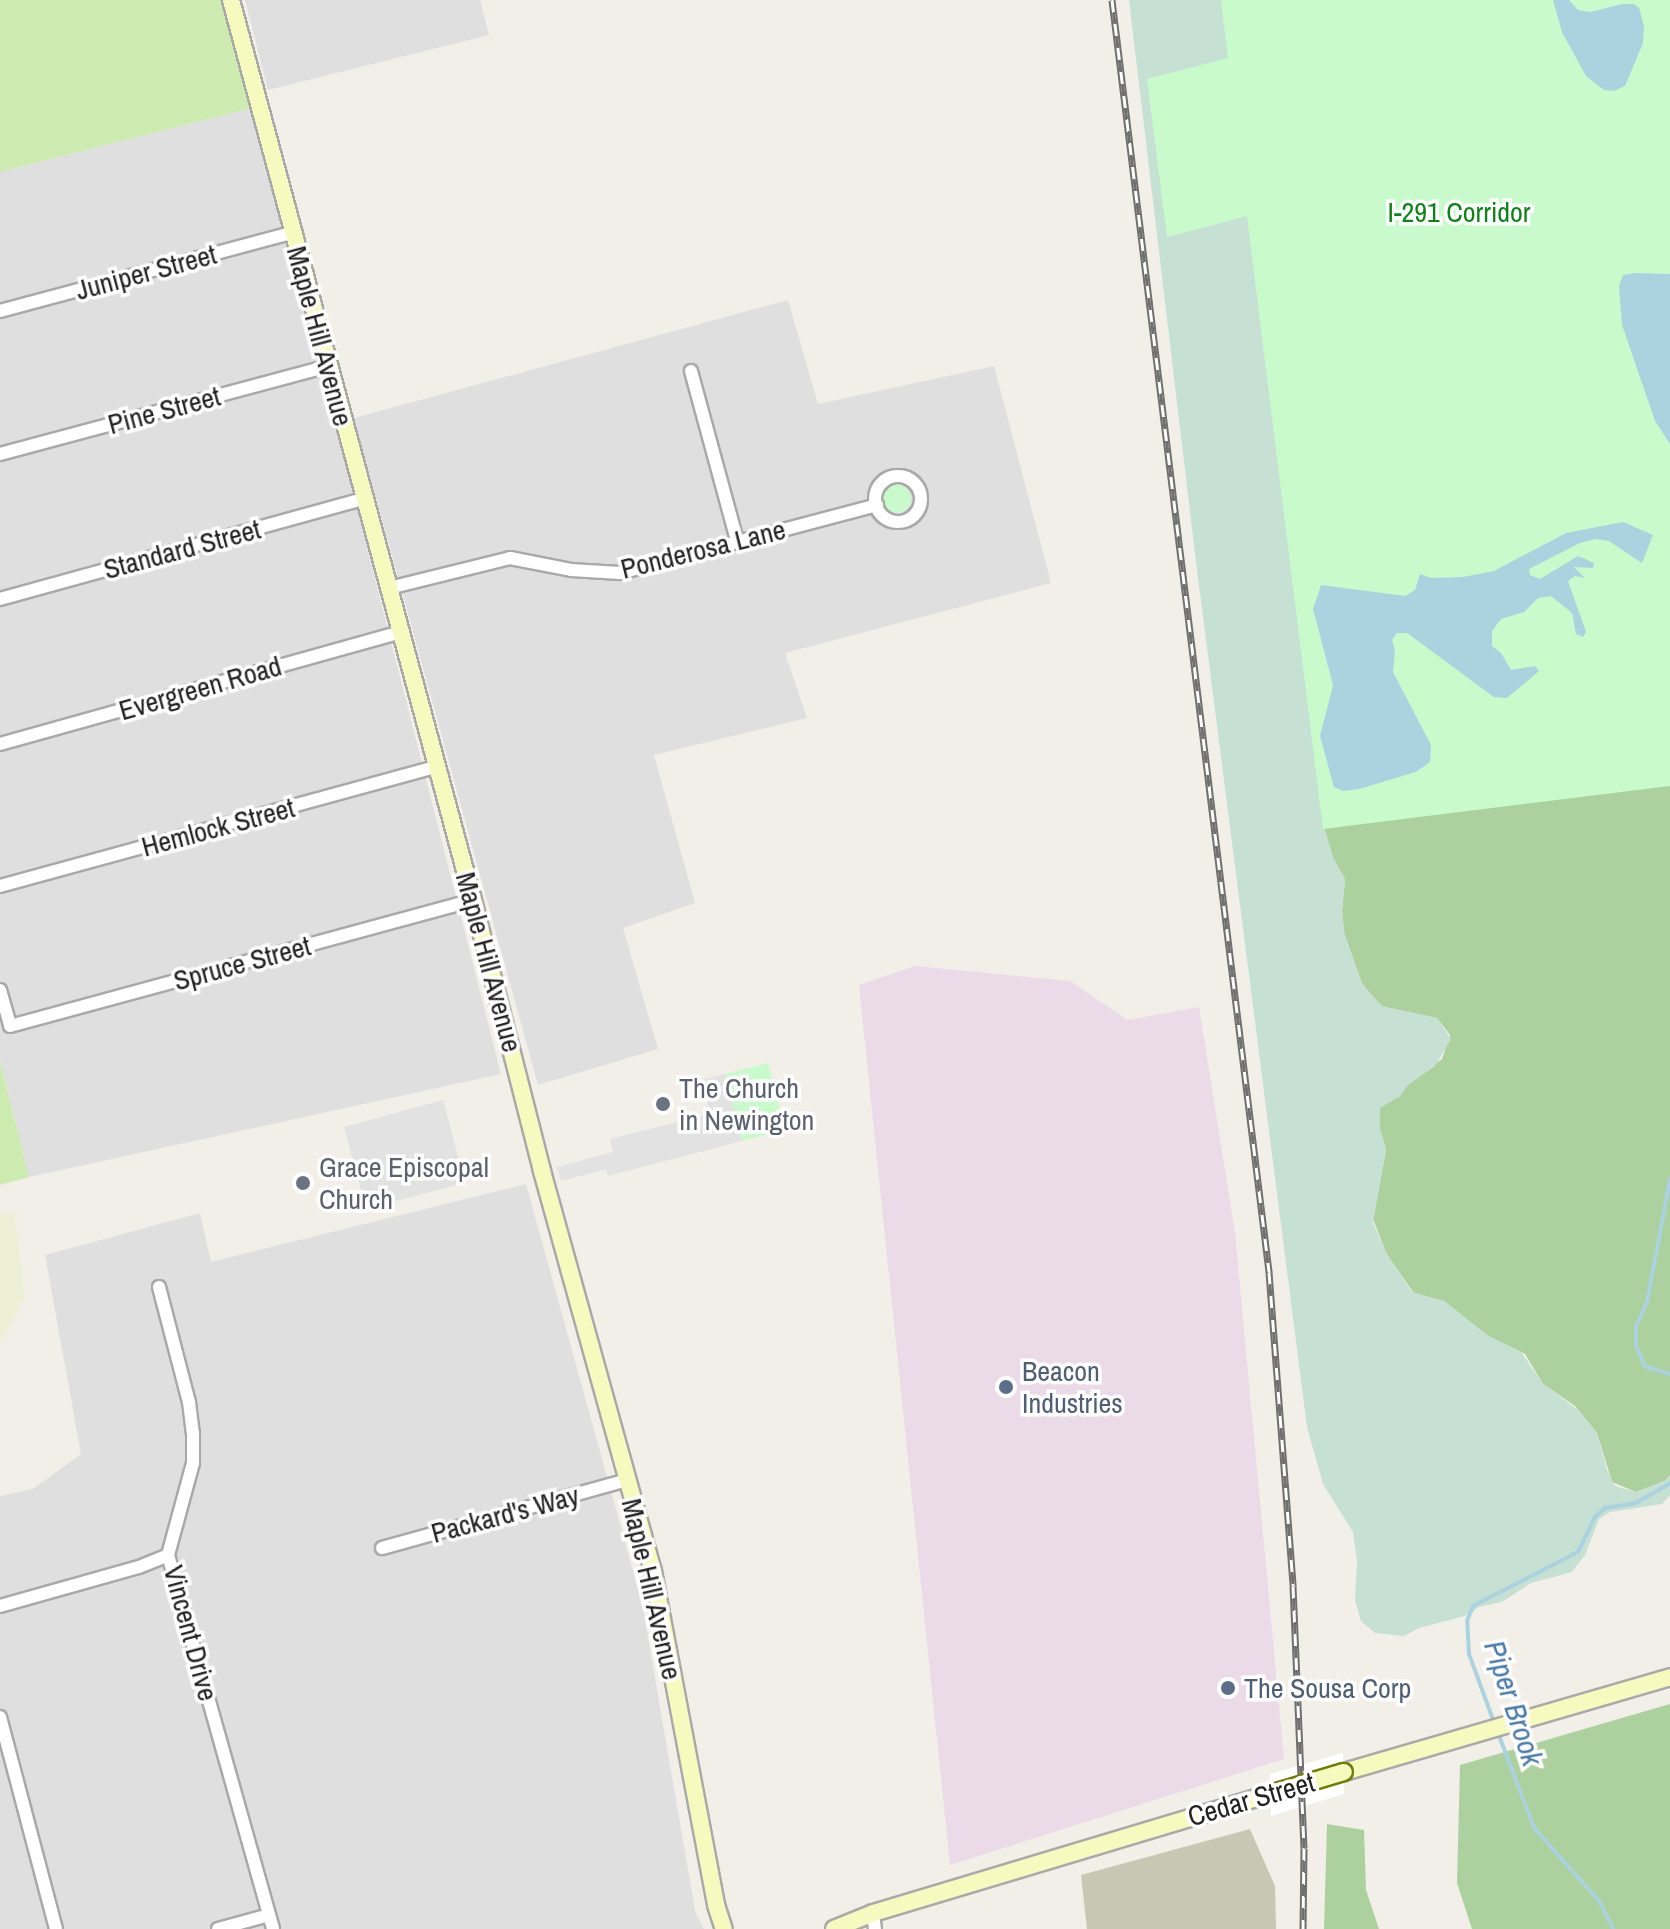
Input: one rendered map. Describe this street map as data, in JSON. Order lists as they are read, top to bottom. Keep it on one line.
{"streets":{"street":["Juniper Street","Maple Hill Avenue","Pine Street","Standard Street","Ponderosa Lane","Evergreen Road","Hemlock Street","Spruce Street","Packard's Way","Vincent Drive","Cedar Street"]},"crossings":[["Juniper Street","Maple Hill Avenue"],["Maple Hill Avenue","Pine Street"],["Maple Hill Avenue","Standard Street"],["Maple Hill Avenue","Ponderosa Lane"],["Maple Hill Avenue","Evergreen Road"],["Maple Hill Avenue","Hemlock Street"],["Maple Hill Avenue","Spruce Street"],["Maple Hill Avenue","Packard's Way"]],"water":["Piper Brook"],"parks":["I-291 Corridor"],"places":["The Church in Newington","Grace Episcopal Church","Beacon Industries","The Sousa Corp"]}
